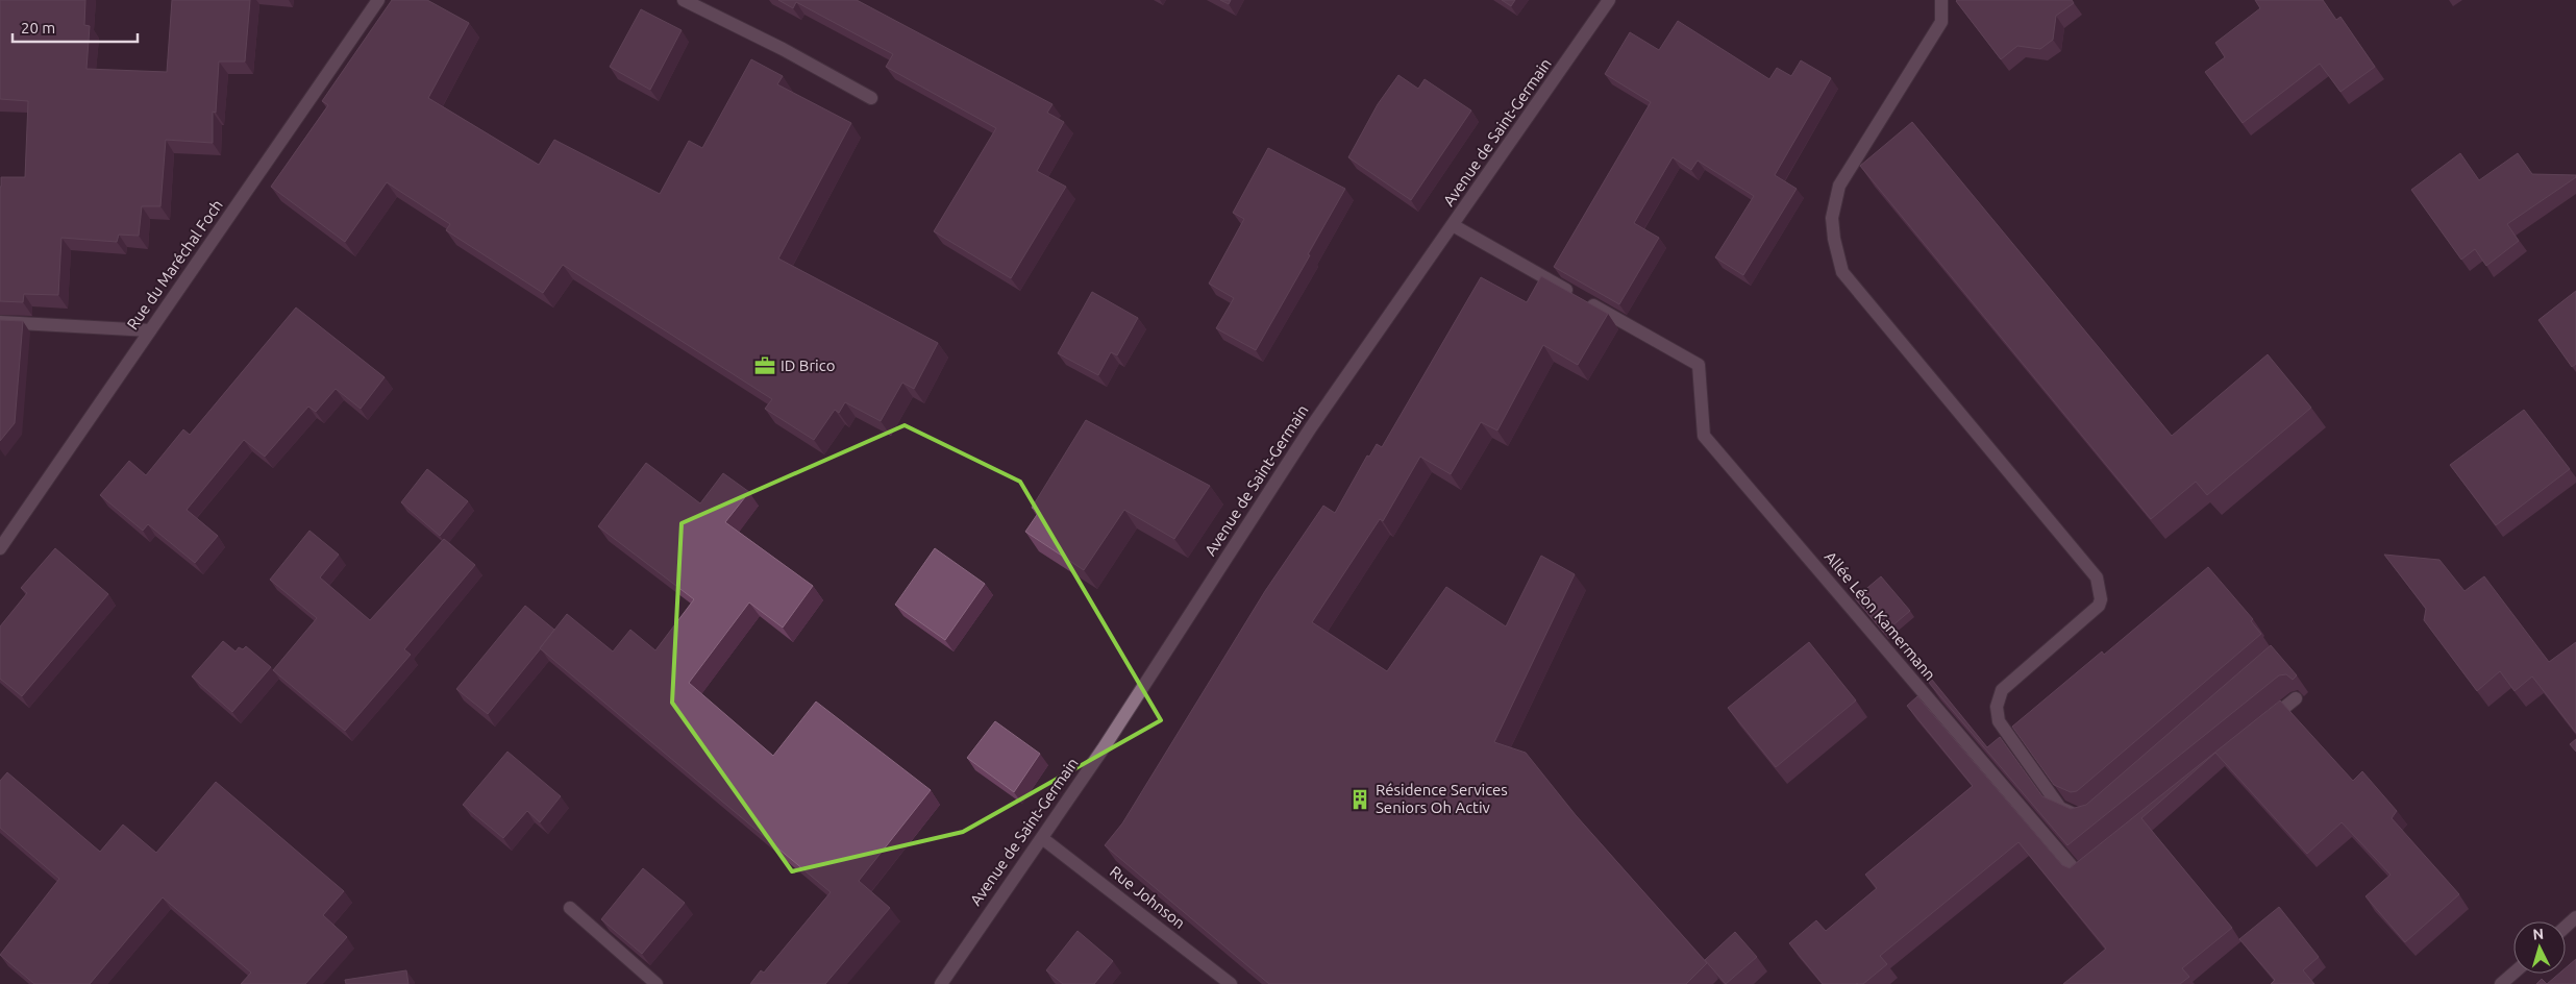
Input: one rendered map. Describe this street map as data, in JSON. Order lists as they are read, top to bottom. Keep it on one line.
{"streets":{"street":["Avenue de Saint-Germain","Rue du Maréchal Foch","Allée Léon Kamermann","Rue Johnson"]},"crossings":[["Avenue de Saint-Germain","Allée Léon Kamermann"],["Avenue de Saint-Germain","Rue Johnson"]],"places":{"office":["ID Brico"],"building":["Résidence Services Seniors Oh Activ"]},"scale_bar":"20 m","north":"top"}
